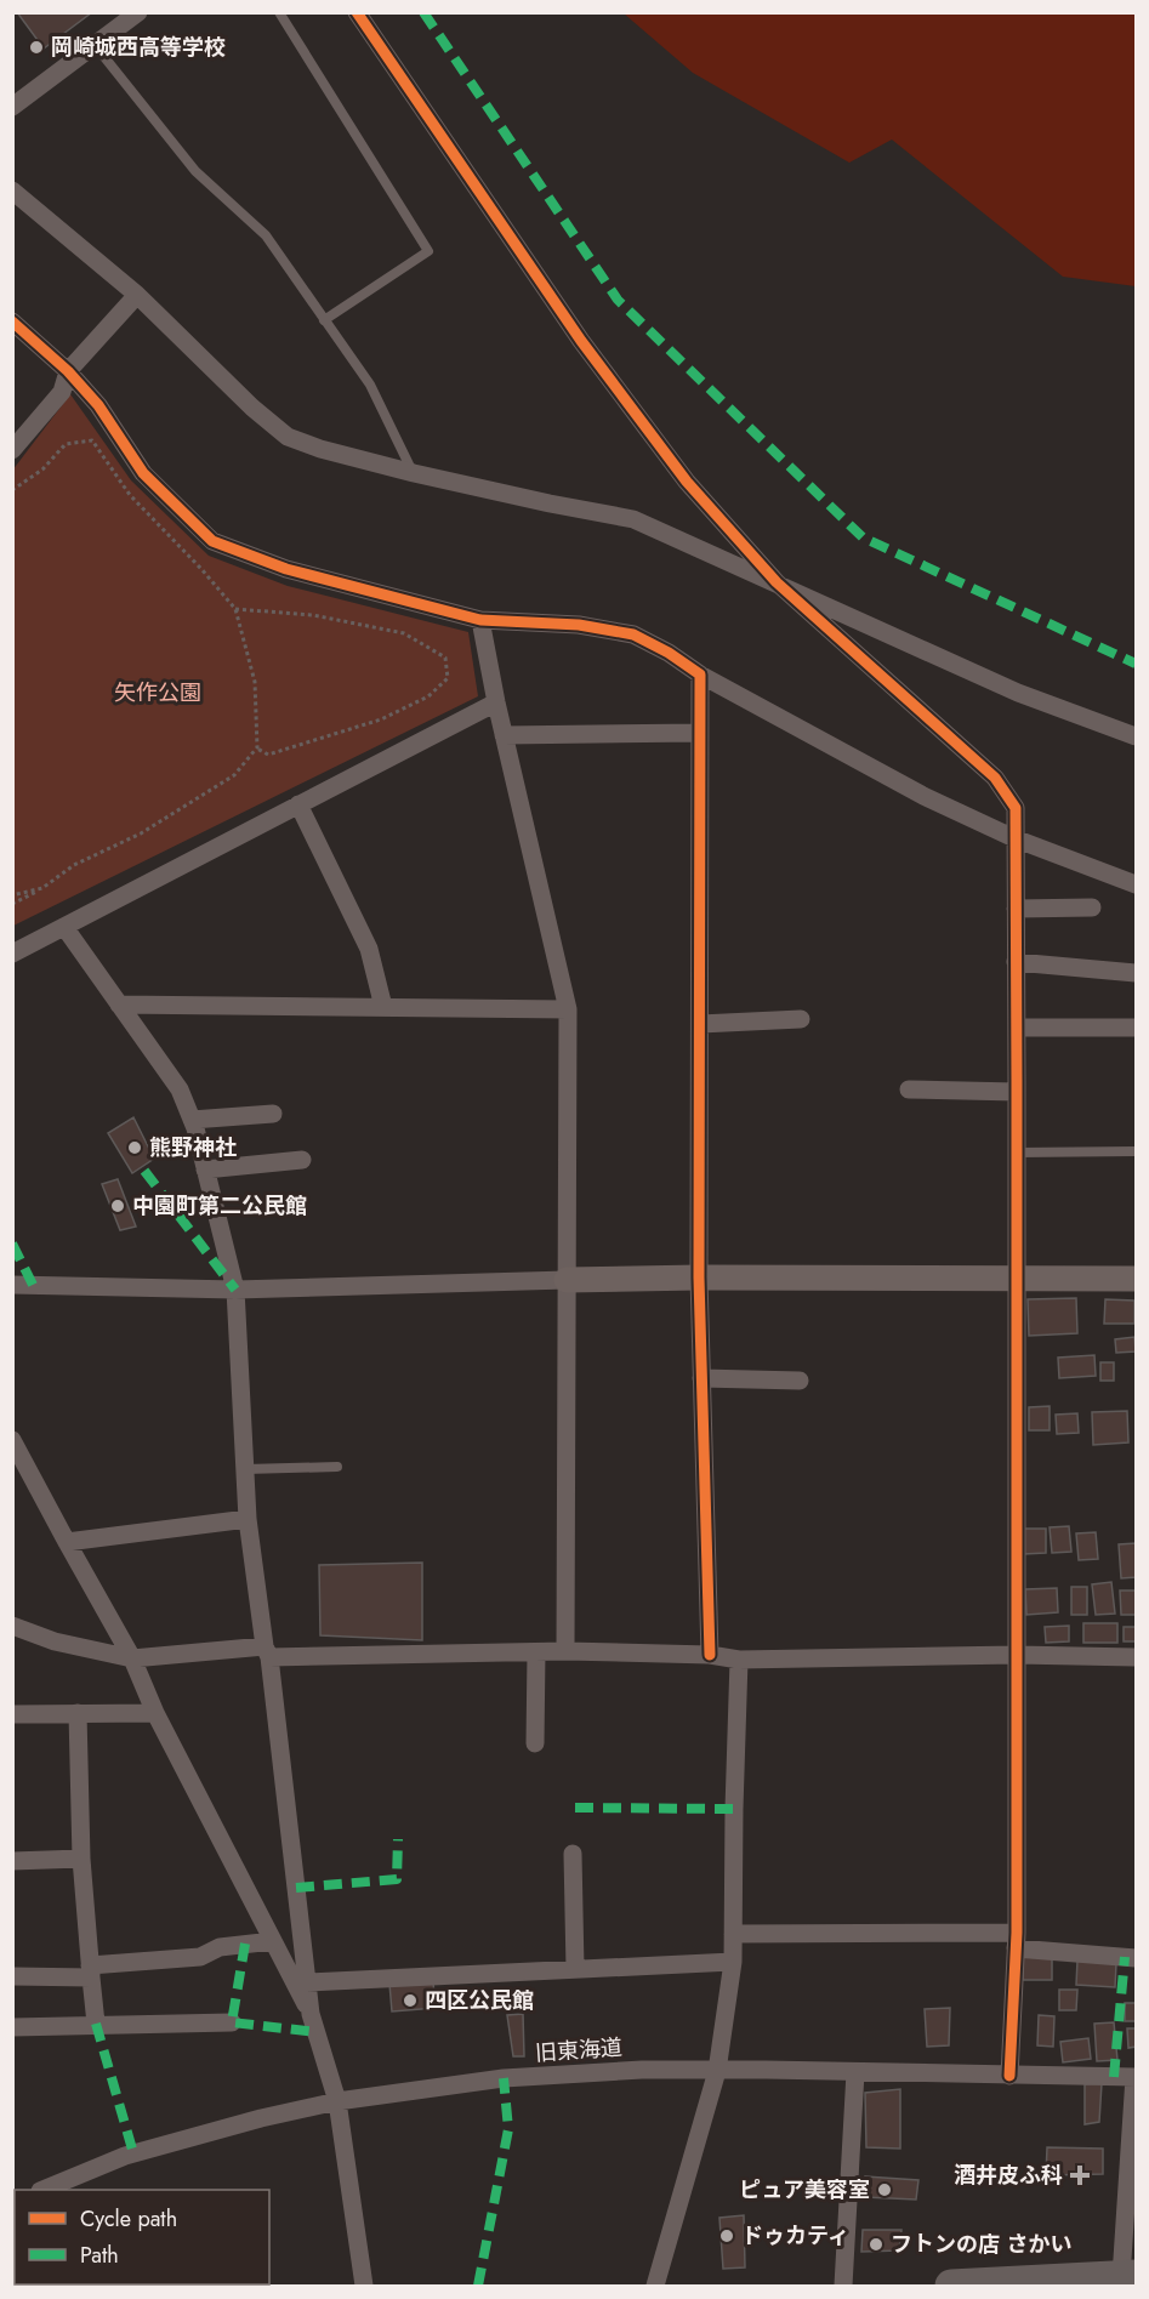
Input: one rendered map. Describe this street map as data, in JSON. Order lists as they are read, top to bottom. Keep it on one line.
{"streets":{"street":["旧東海道"]},"parks":["矢作公園"],"places":{"other":["岡崎城西高等学校","熊野神社","中園町第二公民館","四区公民館","ピュア美容室","ドゥカティ","フトンの店 さかい"],"health":["酒井皮ふ科"]},"legend":["Cycle path","Path"]}
